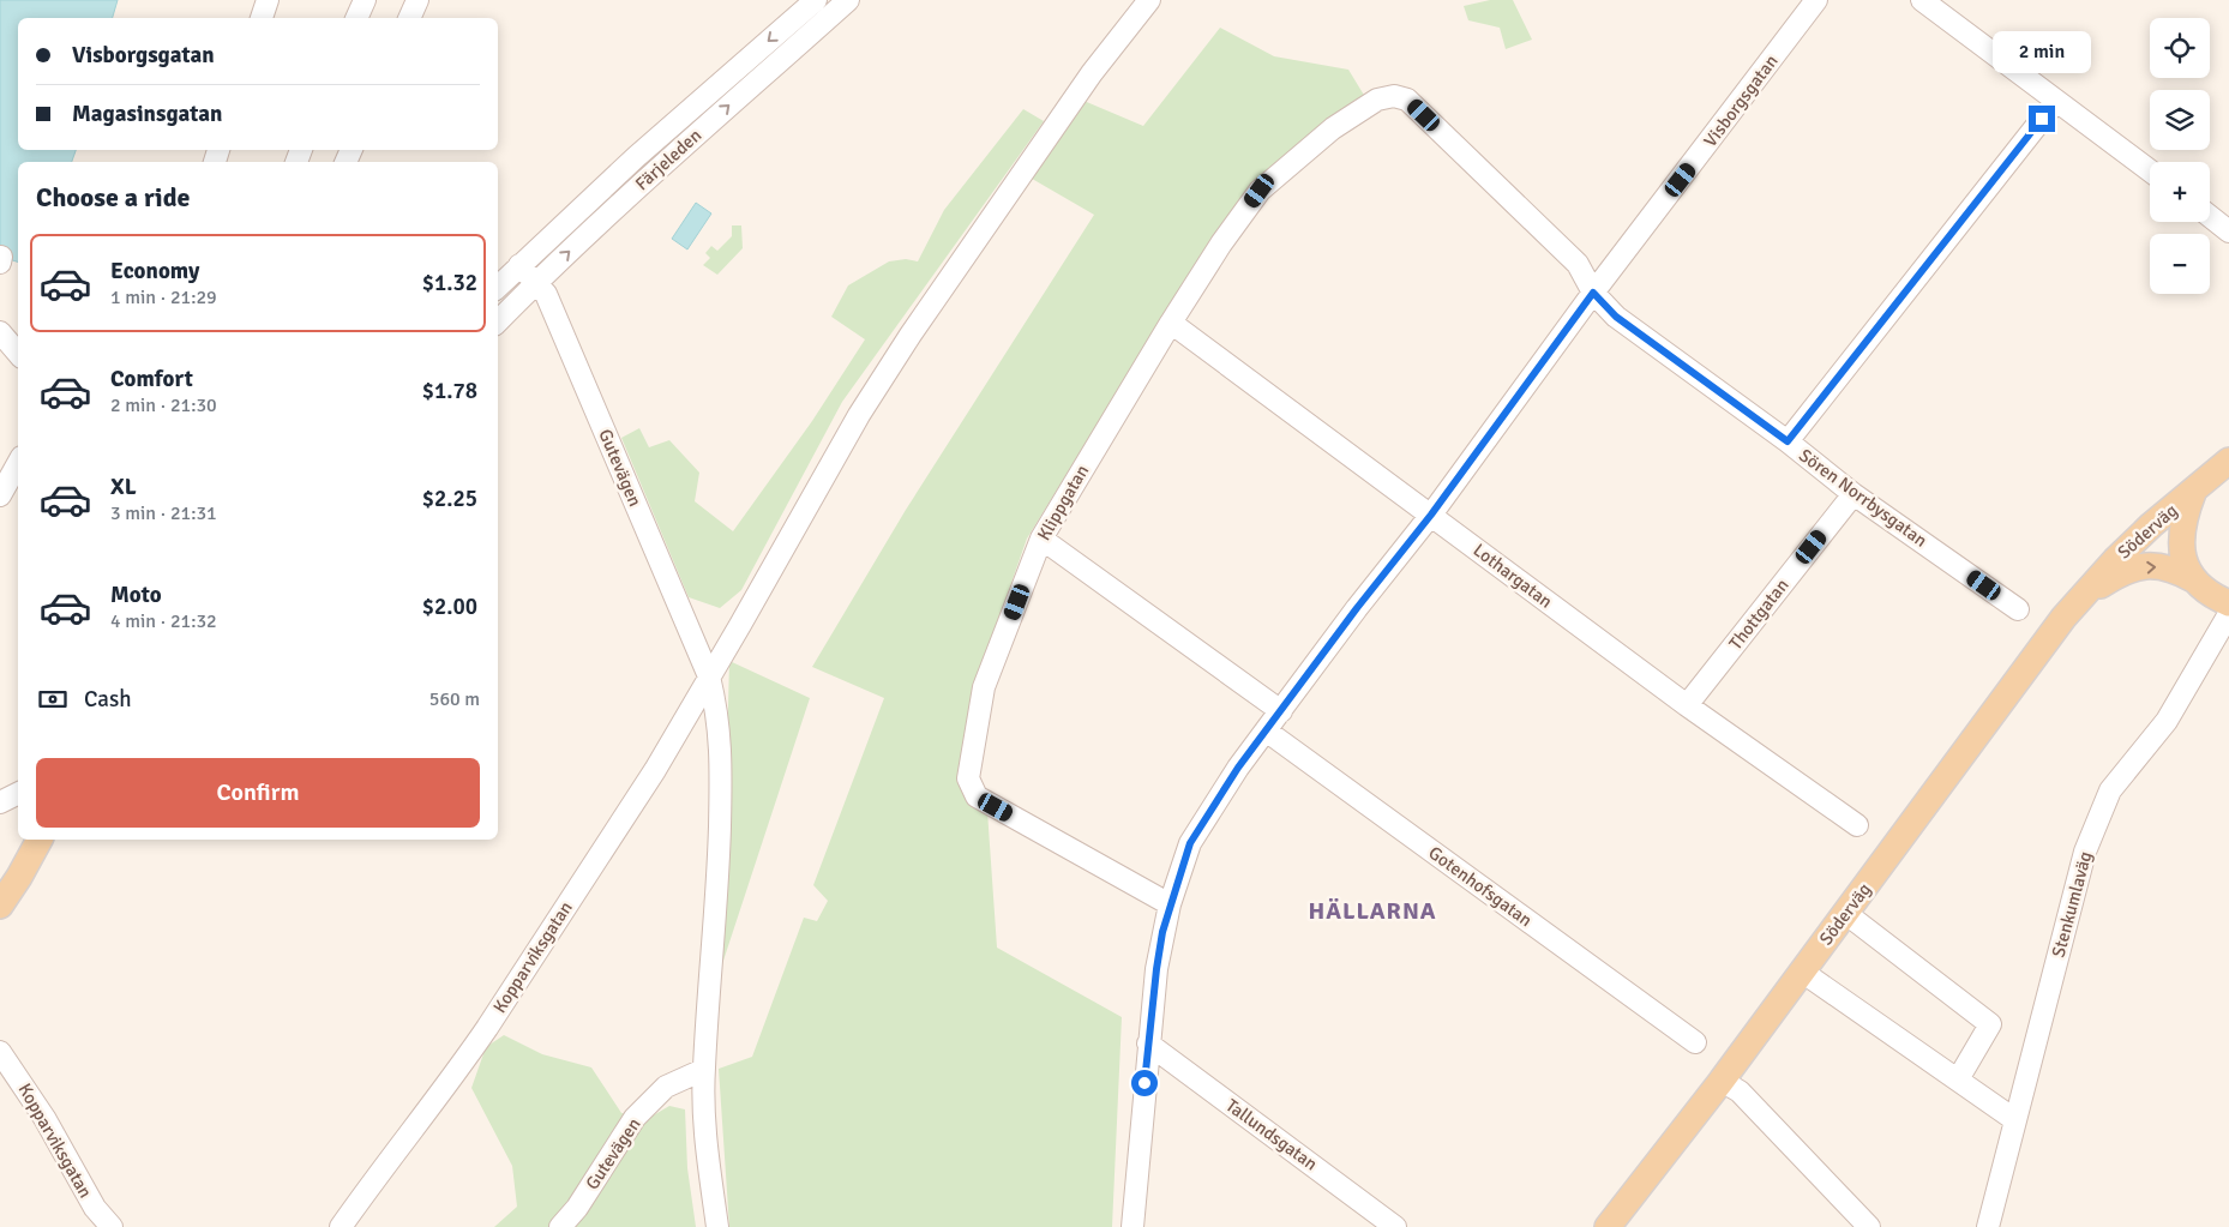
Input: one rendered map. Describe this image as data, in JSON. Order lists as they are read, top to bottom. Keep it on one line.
{"streets":{"main road":["Söderväg"],"street":["Visborgsgatan","Färjeleden","Gutevägen","Sören Norrbysgatan","Klippgatan","Lothargatan","Thottgatan","Gotenhofsgatan","Stenkumlaväg","Kopparviksgatan","Tallundsgatan"]},"crossings":[["Visborgsgatan","Sören Norrbysgatan"],["Visborgsgatan","Klippgatan"],["Visborgsgatan","Lothargatan"],["Visborgsgatan","Gotenhofsgatan"],["Visborgsgatan","Tallundsgatan"],["Färjeleden","Gutevägen"],["Gutevägen","Kopparviksgatan"],["Sören Norrbysgatan","Klippgatan"],["Sören Norrbysgatan","Thottgatan"],["Klippgatan","Lothargatan"],["Lothargatan","Thottgatan"]],"districts":["HÄLLARNA"],"page":{"map_buttons":["+","−"],"banner":["Visborgsgatan","Magasinsgatan"],"bubble":"2 min","heading":"Choose a ride","list":[{"name":"Economy","note":"1 min · 21:29","value":"$1.32"},{"name":"Comfort","note":"2 min · 21:30","value":"$1.78"},{"name":"XL","note":"3 min · 21:31","value":"$2.25"},{"name":"Moto","note":"4 min · 21:32","value":"$2.00"}],"pay":["Cash","560 m"],"buttons":"Confirm"}}
